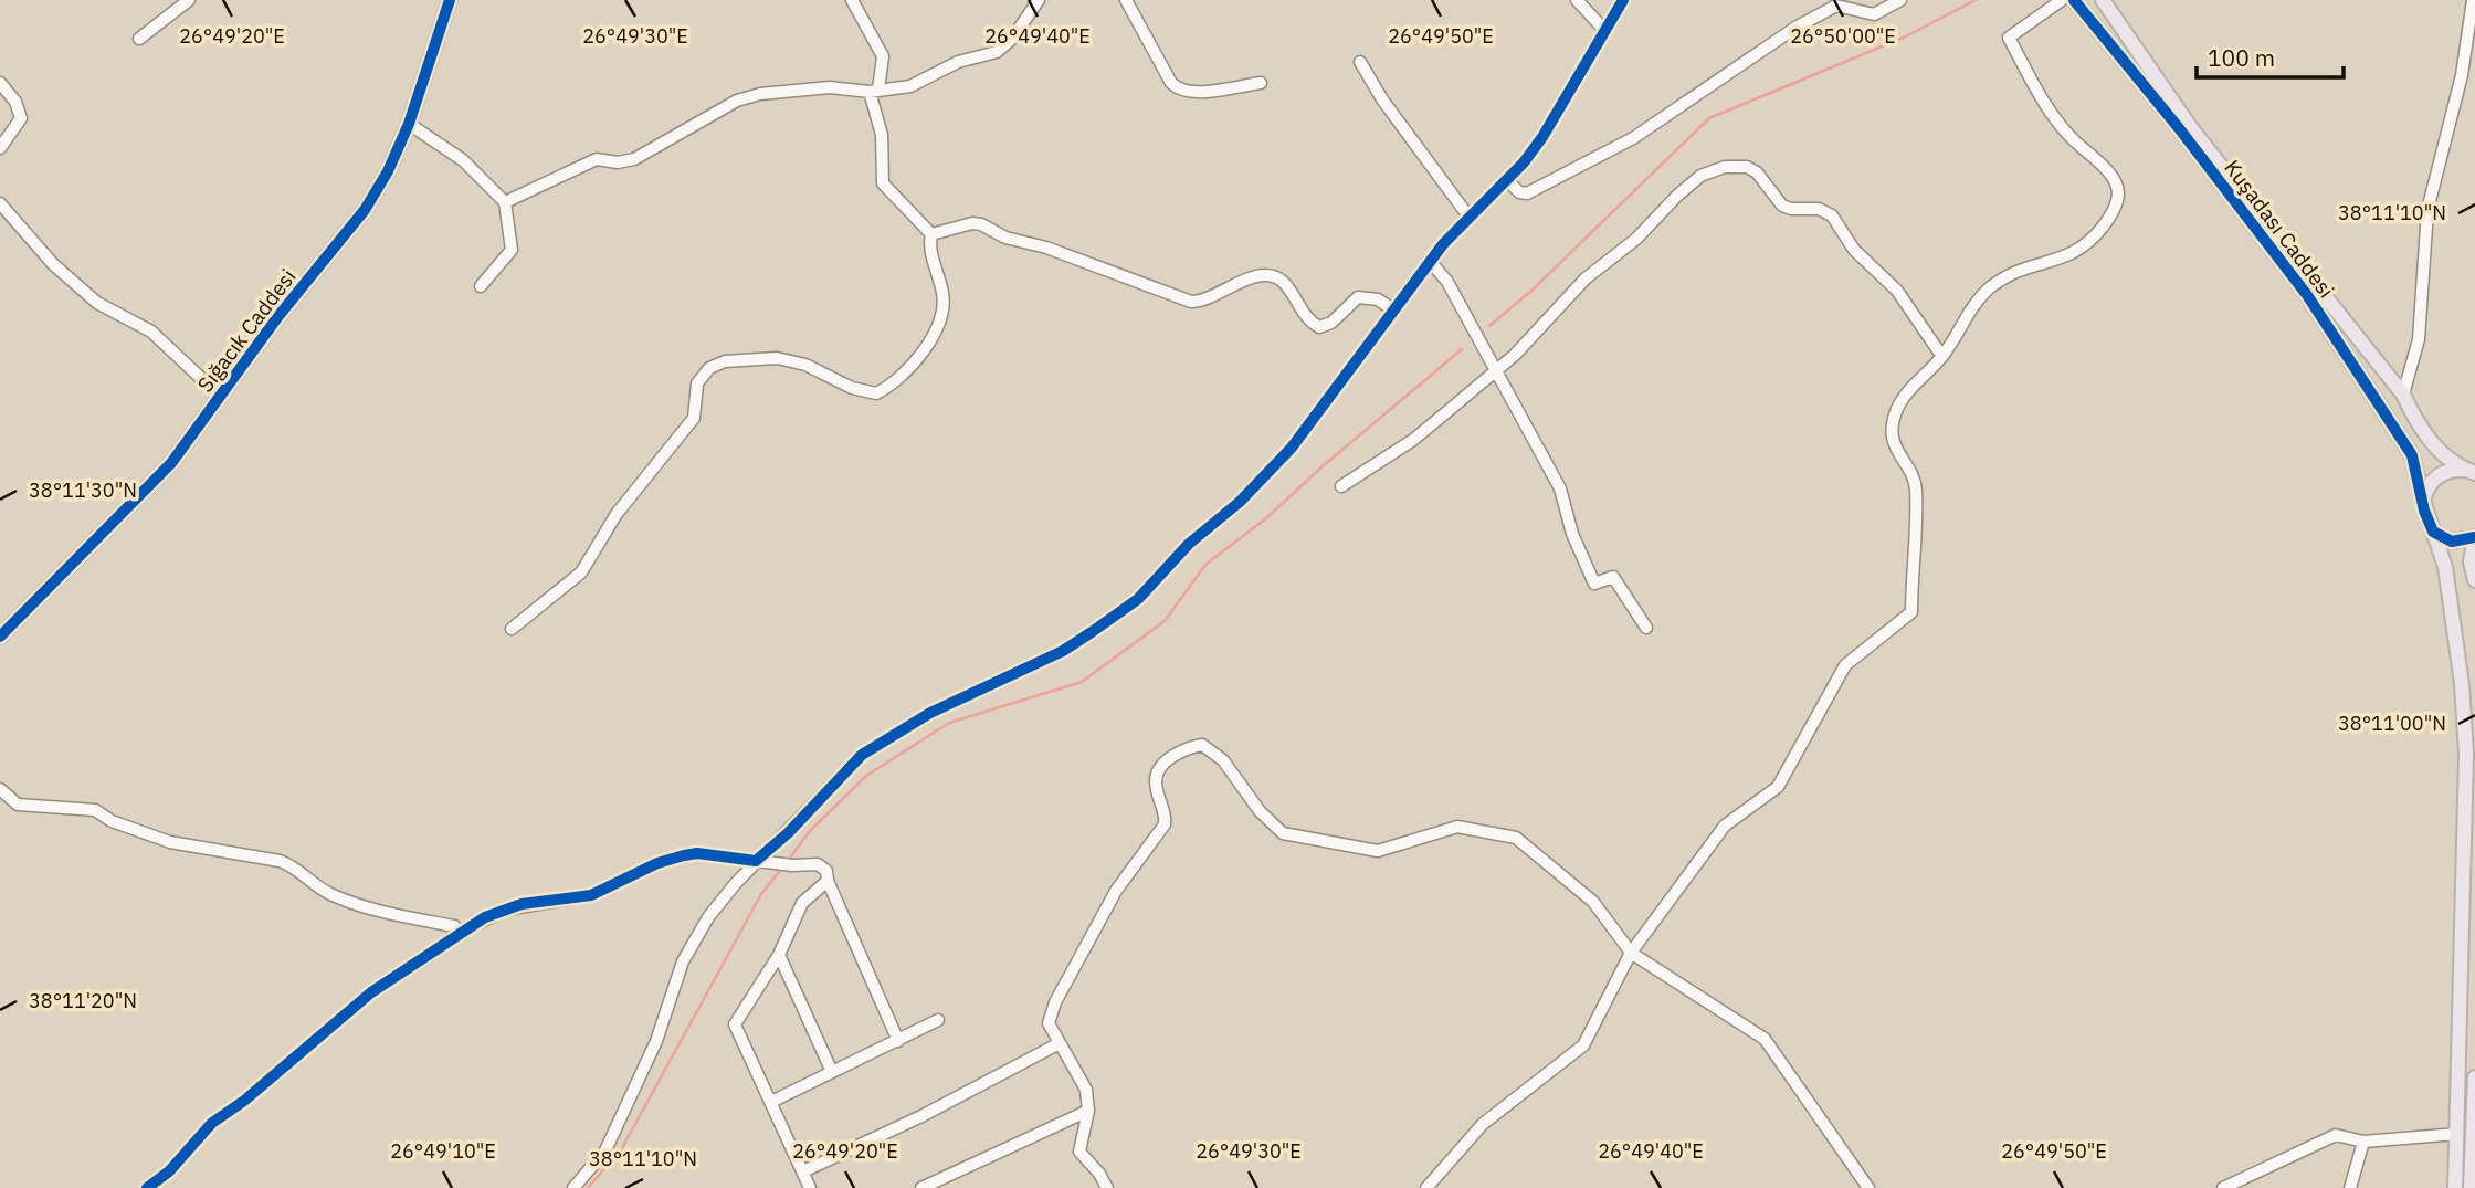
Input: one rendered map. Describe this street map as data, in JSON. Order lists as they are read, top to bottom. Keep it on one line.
{"streets":{"main road":["Kuşadası Caddesi","Sığacık Caddesi"]},"scale_bar":"100 m","coordinates":["26°49'20\"E","26°49'30\"E","26°49'40\"E","26°49'50\"E","26°50'00\"E","38°11'10\"N","38°11'30\"N","38°11'00\"N","38°11'20\"N","26°49'10\"E"]}
